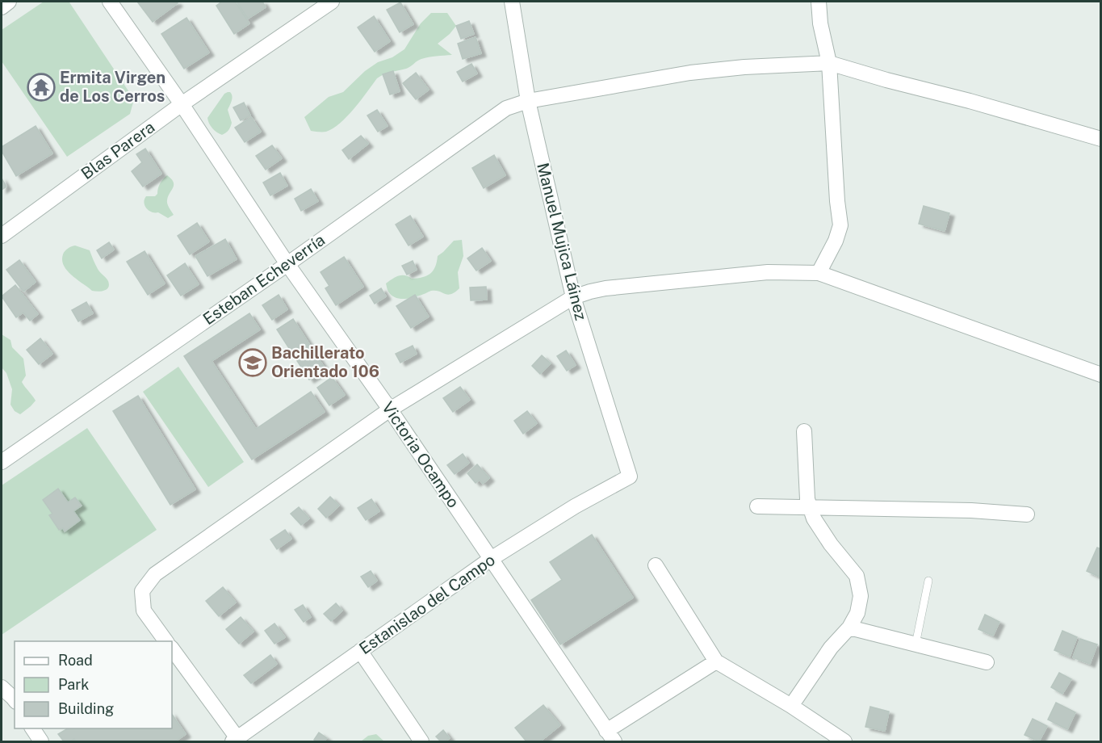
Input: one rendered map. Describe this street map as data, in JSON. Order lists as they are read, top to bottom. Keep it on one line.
{"streets":{"street":["Blas Parera","Manuel Mujica Láinez","Esteban Echeverría","Victoria Ocampo","Estanislao del Campo"]},"crossings":[["Blas Parera","Victoria Ocampo"],["Manuel Mujica Láinez","Esteban Echeverría"],["Manuel Mujica Láinez","Estanislao del Campo"],["Esteban Echeverría","Victoria Ocampo"],["Victoria Ocampo","Estanislao del Campo"]],"places":{"temple":["Ermita Virgen de Los Cerros"],"school or university":["Bachillerato Orientado 106"]},"legend":["Road","Park","Building"]}
